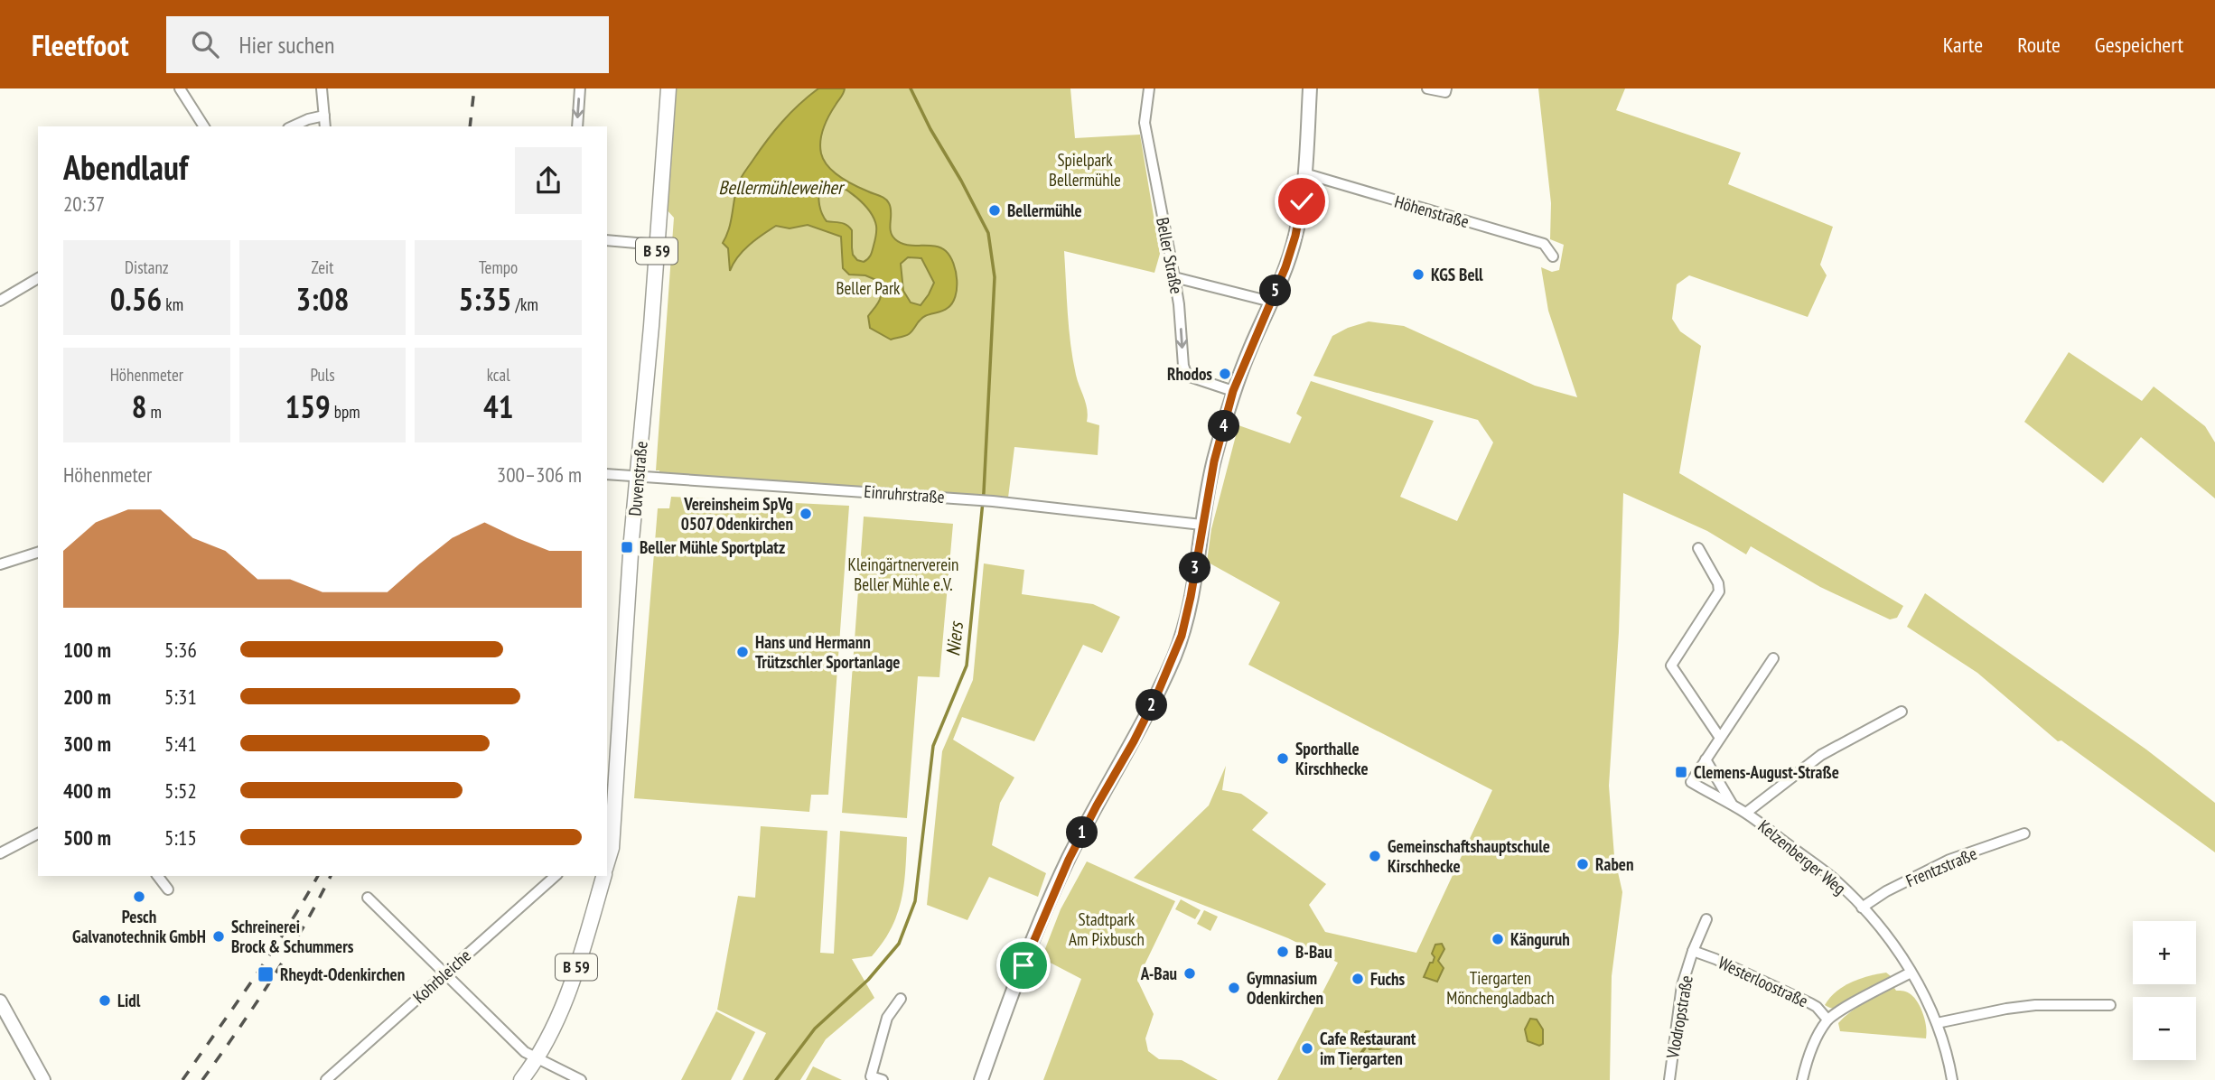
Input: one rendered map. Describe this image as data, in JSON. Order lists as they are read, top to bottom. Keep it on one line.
{"streets":{"main road":["B 59","Duvenstraße"],"street":["Höhenstraße","Beller Straße","Einruhrstraße","Kelzenberger Weg","Frentzstraße","Kohrbleiche","Westerloostraße","Vlodropstraße"]},"crossings":[["Duvenstraße","Einruhrstraße"],["Kelzenberger Weg","Frentzstraße"],["Westerloostraße","Vlodropstraße"]],"one_way":["Beller Straße"],"water":["Bellermühleweiher","Niers"],"parks":["Spielpark Bellermühle","Beller Park","Kleingärtnerverein Beller Mühle e.V.","Stadtpark Am Pixbusch","Tiergarten Mönchengladbach"],"places":{"other":["Bellermühle","KGS Bell","Rhodos","Vereinsheim SpVg 0507 Odenkirchen","Hans und Hermann Trützschler Sportanlage","Sporthalle Kirschhecke","Gemeinschaftshauptschule Kirschhecke","Raben","Pesch Galvanotechnik GmbH","Schreinerei Brock & Schummers","Känguruh","B-Bau","A-Bau","Fuchs","Gymnasium Odenkirchen","Lidl","Cafe Restaurant im Tiergarten"],"transit":["Beller Mühle Sportplatz","Clemens-August-Straße","Rheydt-Odenkirchen"]},"page":{"header":"Fleetfoot","search":"Hier suchen","nav":["Karte","Route","Gespeichert"],"heading":["Abendlauf","20:37"],"stats":[["Distanz","0.56 km"],["Zeit","3:08"],["Tempo","5:35 /km"],["Höhenmeter","8 m"],["Puls","159 bpm"],["kcal","41"]],"pins":["5","4","3","2","1"],"chart":["Höhenmeter","300–306 m"],"list":[{"name":"100 m","note":"5:36"},{"name":"200 m","note":"5:31"},{"name":"300 m","note":"5:41"},{"name":"400 m","note":"5:52"},{"name":"500 m","note":"5:15"}],"map_buttons":["+","−"]}}
